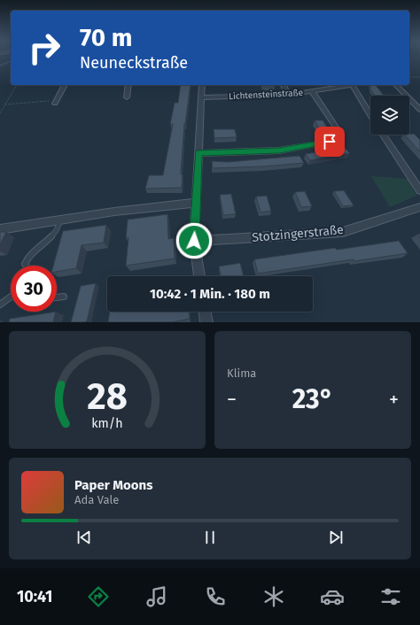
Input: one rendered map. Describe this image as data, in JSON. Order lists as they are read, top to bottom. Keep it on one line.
{"streets":{"street":["Lichtensteinstraße","Stotzingerstraße"]},"page":{"turn":["70 m","Neuneckstraße"],"limit":"30","trip":"10:42 · 1 Min. · 180 m","tile":"Klima","heat":["−","23°","+"],"song":["Paper Moons","Ada Vale"],"tabs":"10:41","gauge":["28","km/h"]}}
